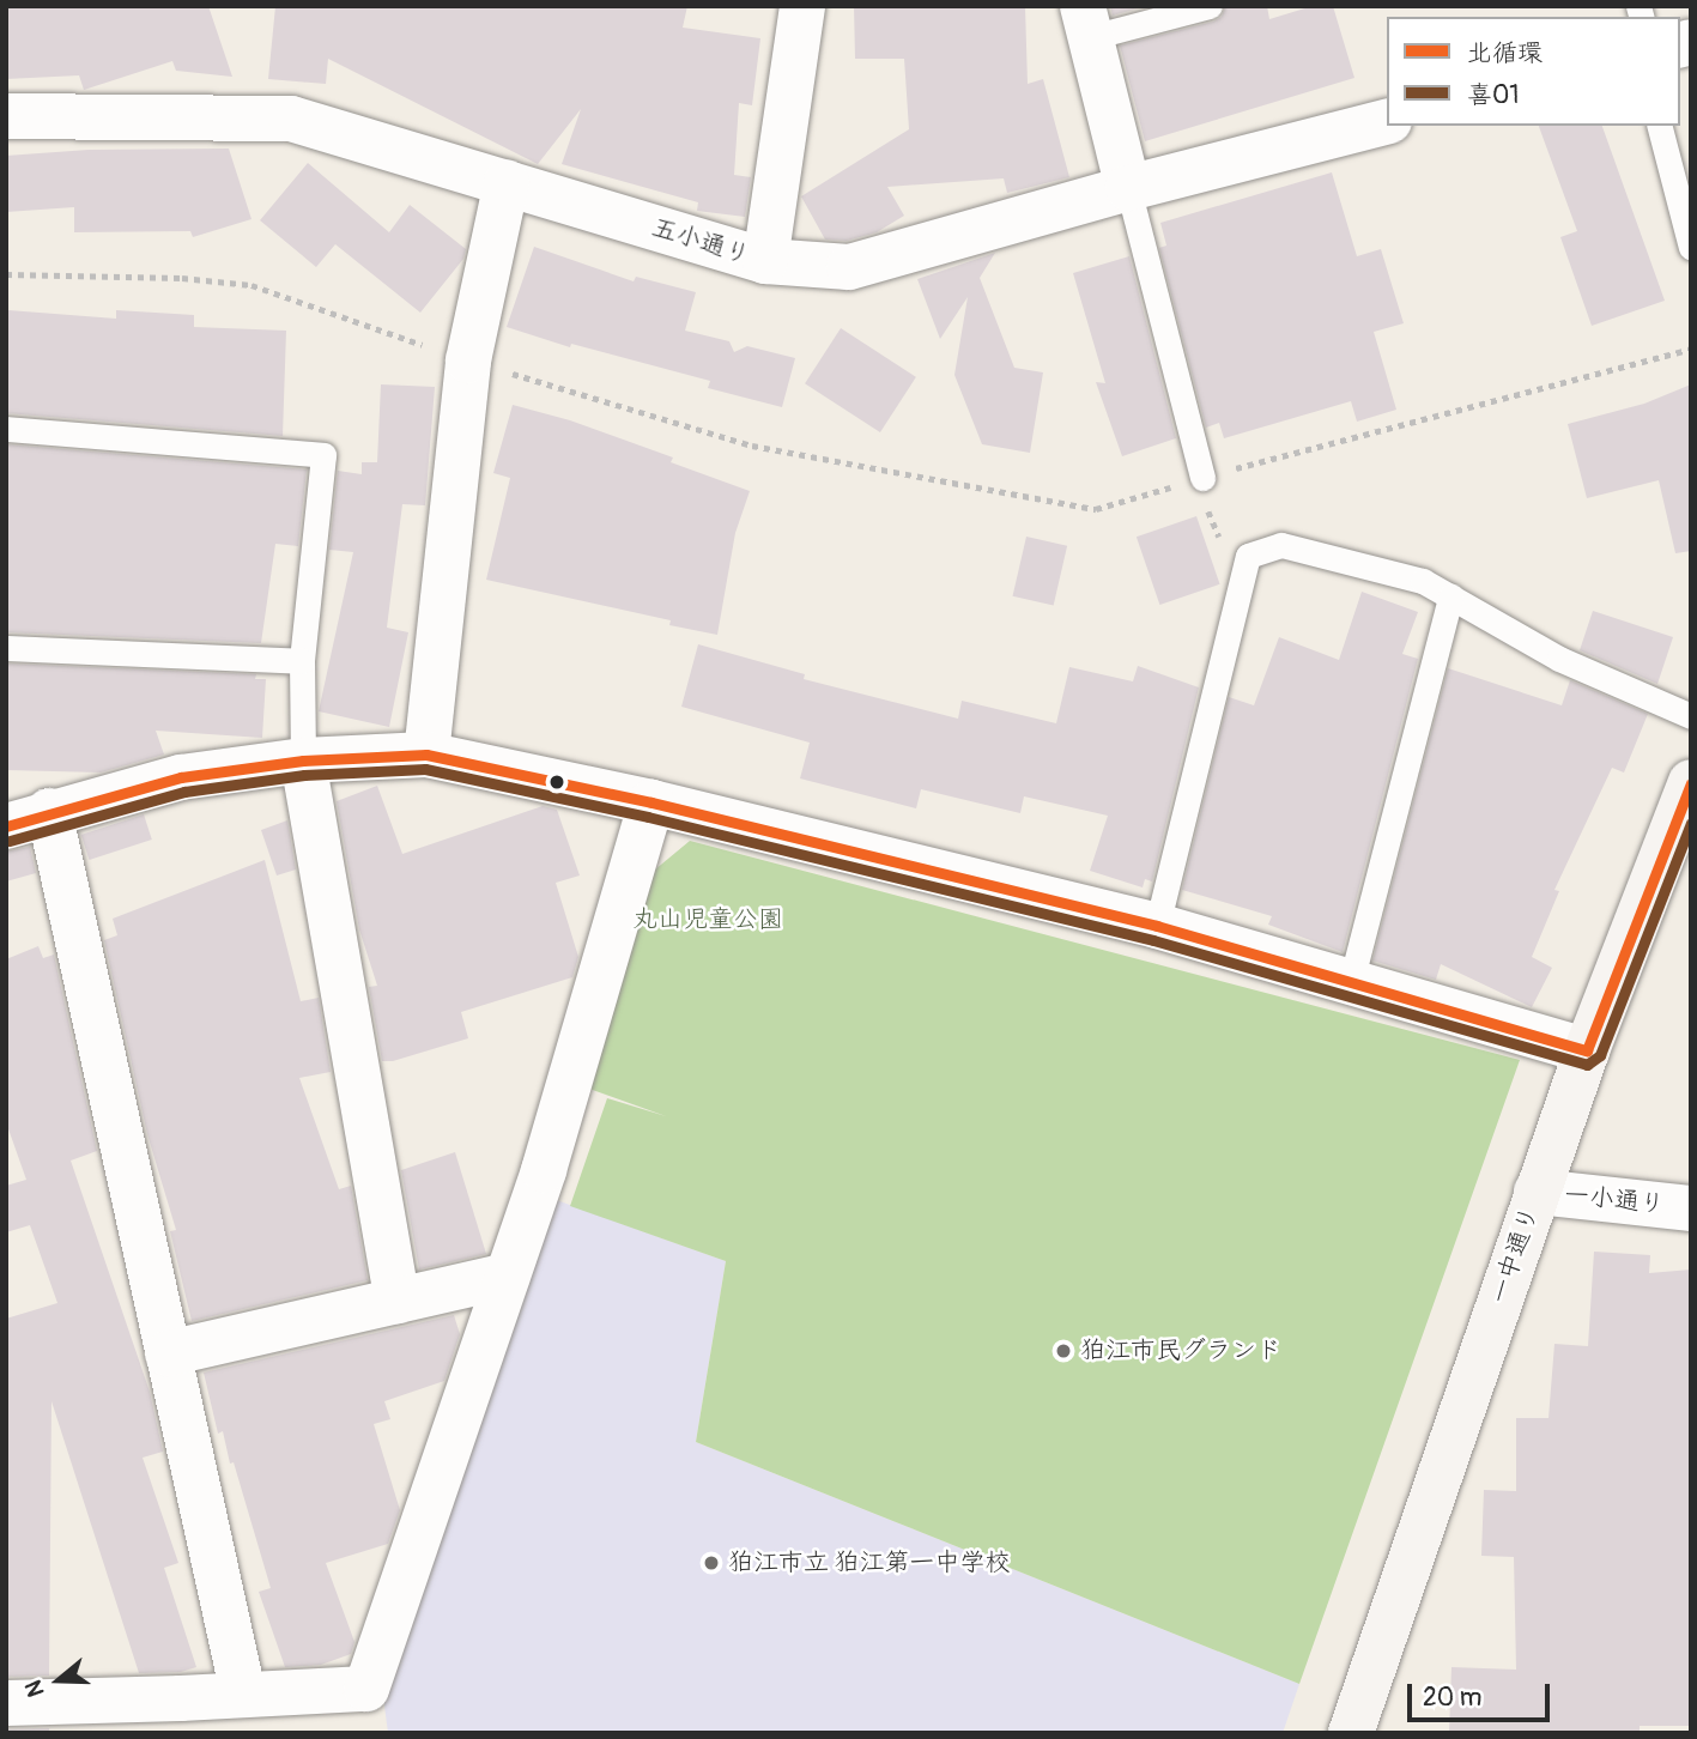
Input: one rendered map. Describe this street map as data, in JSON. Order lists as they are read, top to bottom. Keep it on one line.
{"streets":{"street":["五小通り","一小通り","一中通り"]},"crossings":[["一小通り","一中通り"]],"parks":["丸山児童公園"],"places":["狛江市民グランド","狛江市立 狛江第一中学校"],"lines":["transit line 北循環","transit line 喜01"],"legend":["北循環","喜01"],"scale_bar":"20 m","north":"left"}
